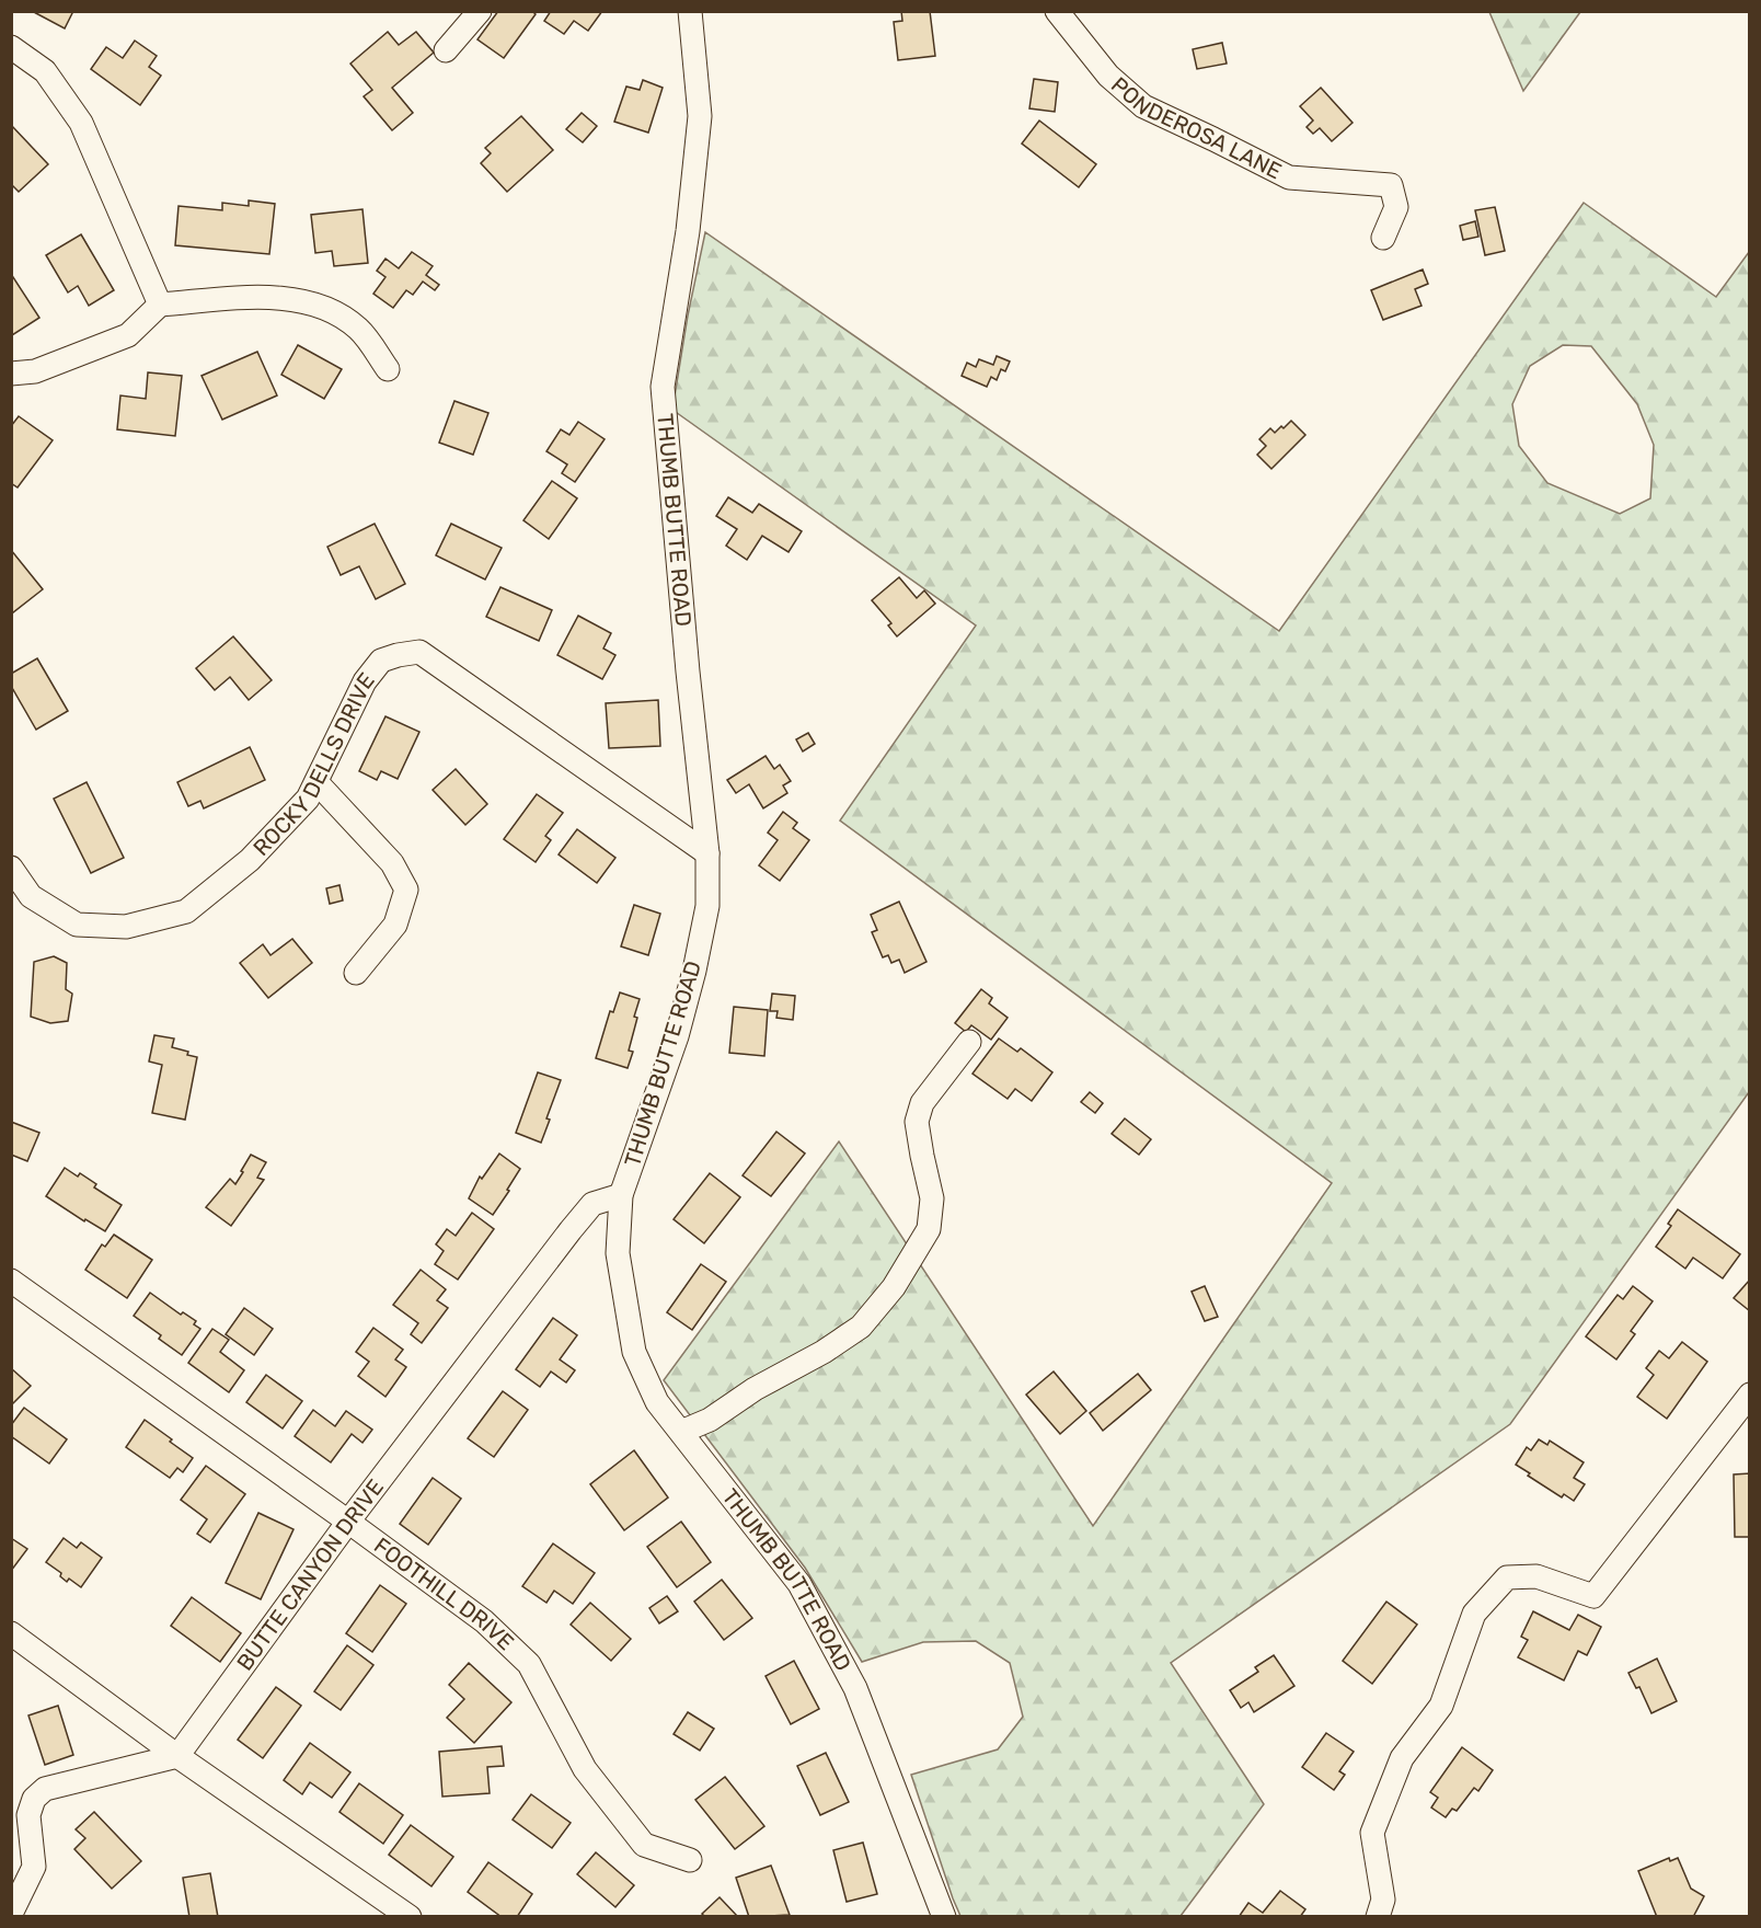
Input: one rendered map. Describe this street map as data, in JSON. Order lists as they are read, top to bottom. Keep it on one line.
{"streets":{"street":["PONDEROSA LANE","THUMB BUTTE ROAD","ROCKY DELLS DRIVE","BUTTE CANYON DRIVE","FOOTHILL DRIVE"]},"crossings":[["THUMB BUTTE ROAD","ROCKY DELLS DRIVE"],["THUMB BUTTE ROAD","BUTTE CANYON DRIVE"],["BUTTE CANYON DRIVE","FOOTHILL DRIVE"]]}
